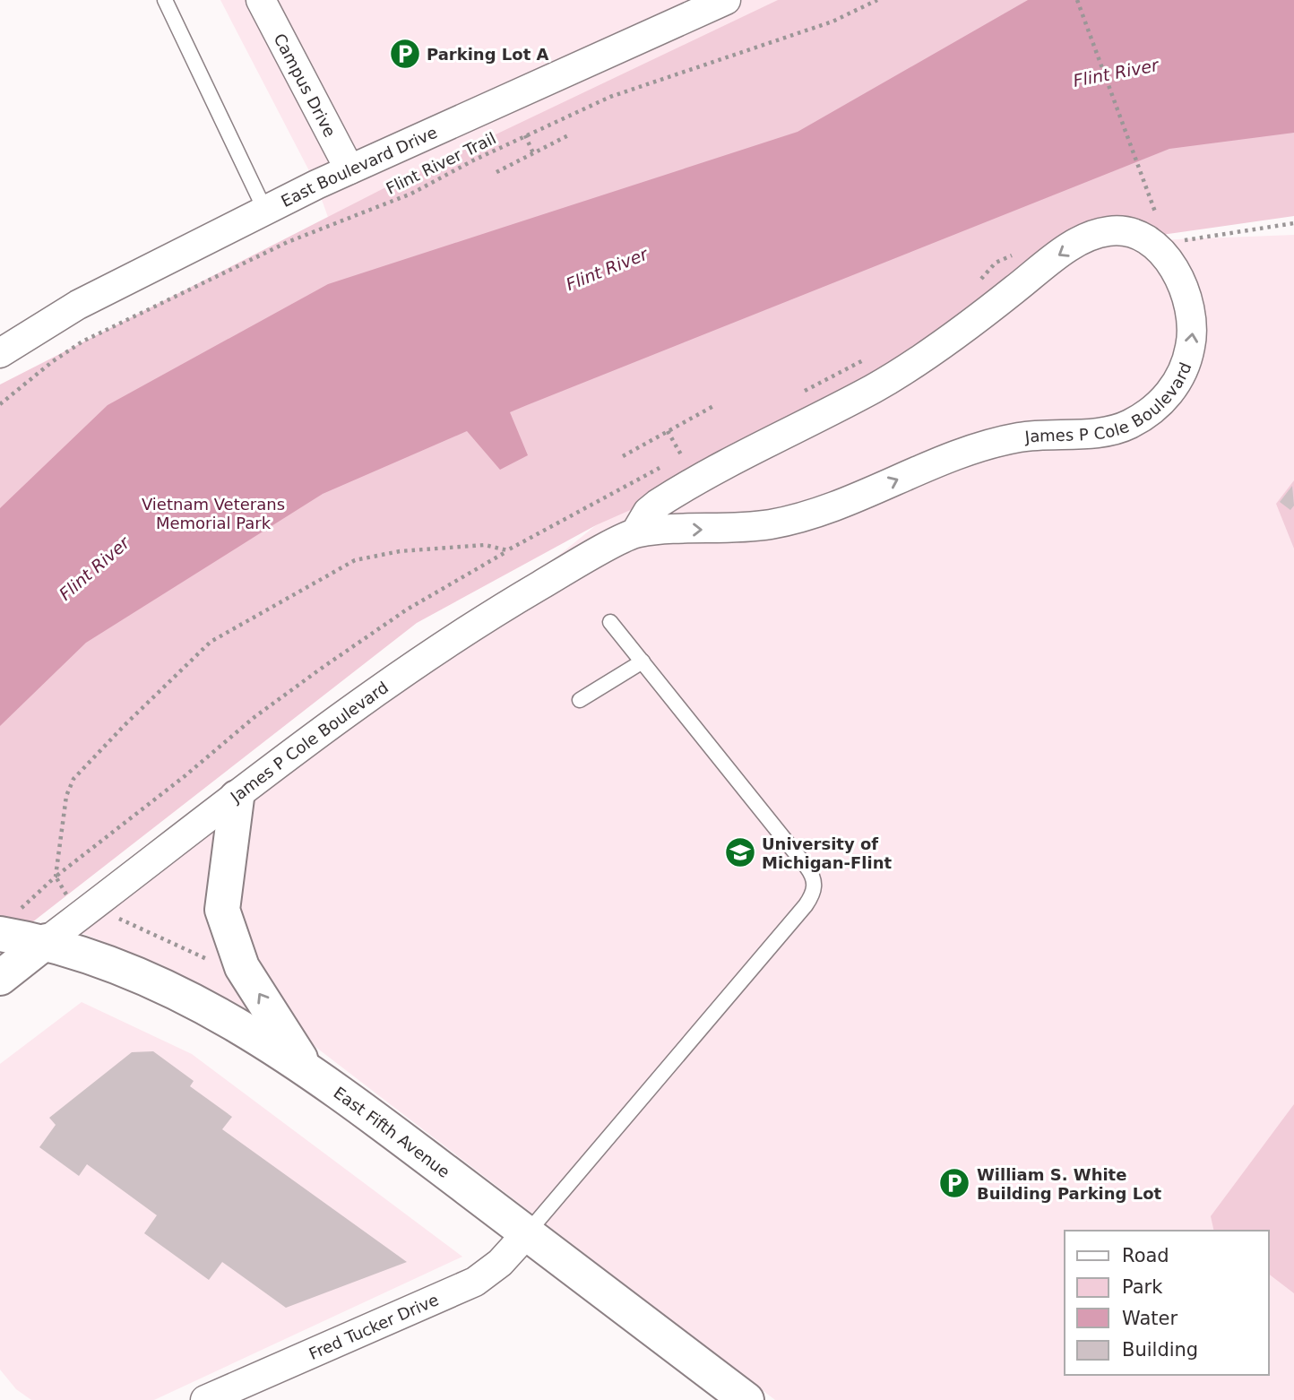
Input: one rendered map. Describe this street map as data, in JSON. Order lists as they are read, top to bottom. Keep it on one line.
{"streets":{"main road":["James P Cole Boulevard","East Fifth Avenue"],"street":["Campus Drive","East Boulevard Drive","Fred Tucker Drive"],"path":["Flint River Trail"]},"crossings":[["Campus Drive","East Boulevard Drive"],["James P Cole Boulevard","East Fifth Avenue"],["East Fifth Avenue","Fred Tucker Drive"]],"water":["Flint River"],"parks":["Vietnam Veterans Memorial Park"],"places":{"parking":["Parking Lot A","William S. White Building Parking Lot"],"school or university":["University of Michigan-Flint"]},"legend":["Road","Park","Water","Building"]}
